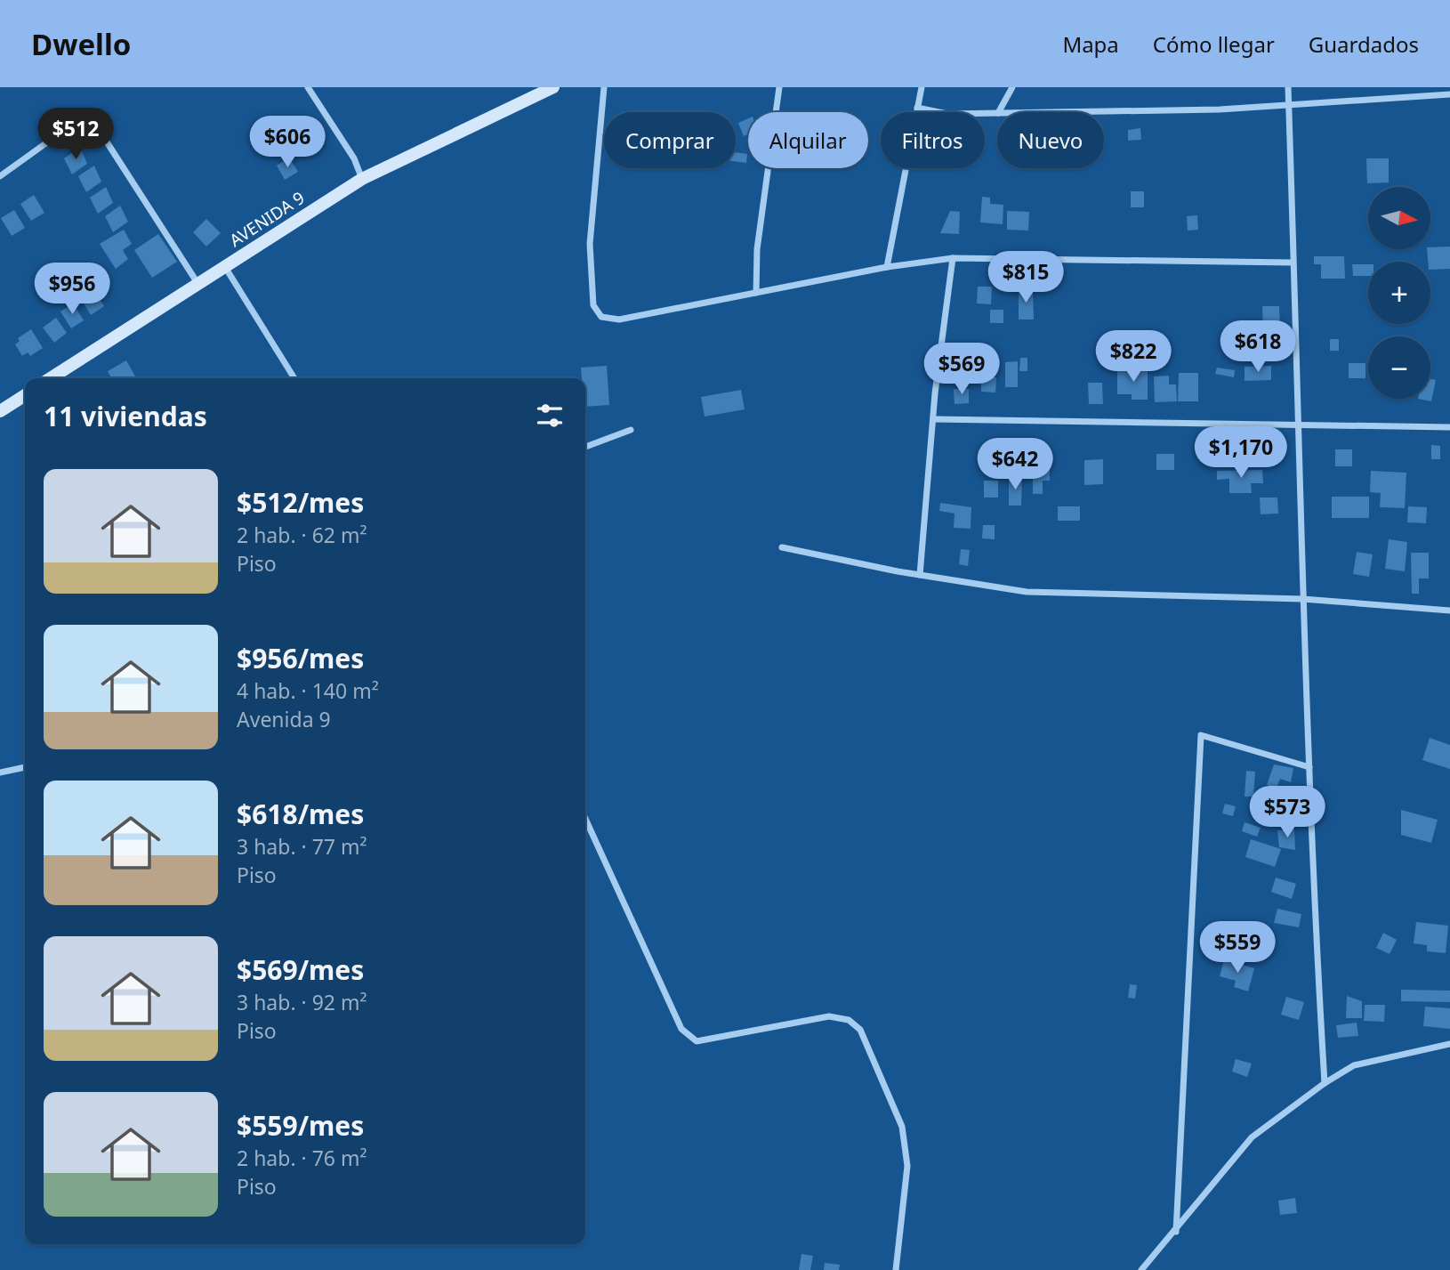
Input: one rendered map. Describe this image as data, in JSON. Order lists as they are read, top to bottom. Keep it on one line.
{"streets":{"main road":["AVENIDA 9"]},"north":"right","page":{"header":"Dwello","nav":["Mapa","Cómo llegar","Guardados"],"price":["$512","$606","$815","$956","$618","$822","$569","$1,170","$642","$573","$559"],"chip":["Comprar","Alquilar","Filtros","Nuevo"],"map_buttons":["+","−"],"heading":"11 viviendas","list":[{"name":"$512/mes","note":"2 hab. · 62 m² · Piso"},{"name":"$956/mes","note":"4 hab. · 140 m² · Avenida 9"},{"name":"$618/mes","note":"3 hab. · 77 m² · Piso"},{"name":"$569/mes","note":"3 hab. · 92 m² · Piso"},{"name":"$559/mes","note":"2 hab. · 76 m² · Piso"}]}}
